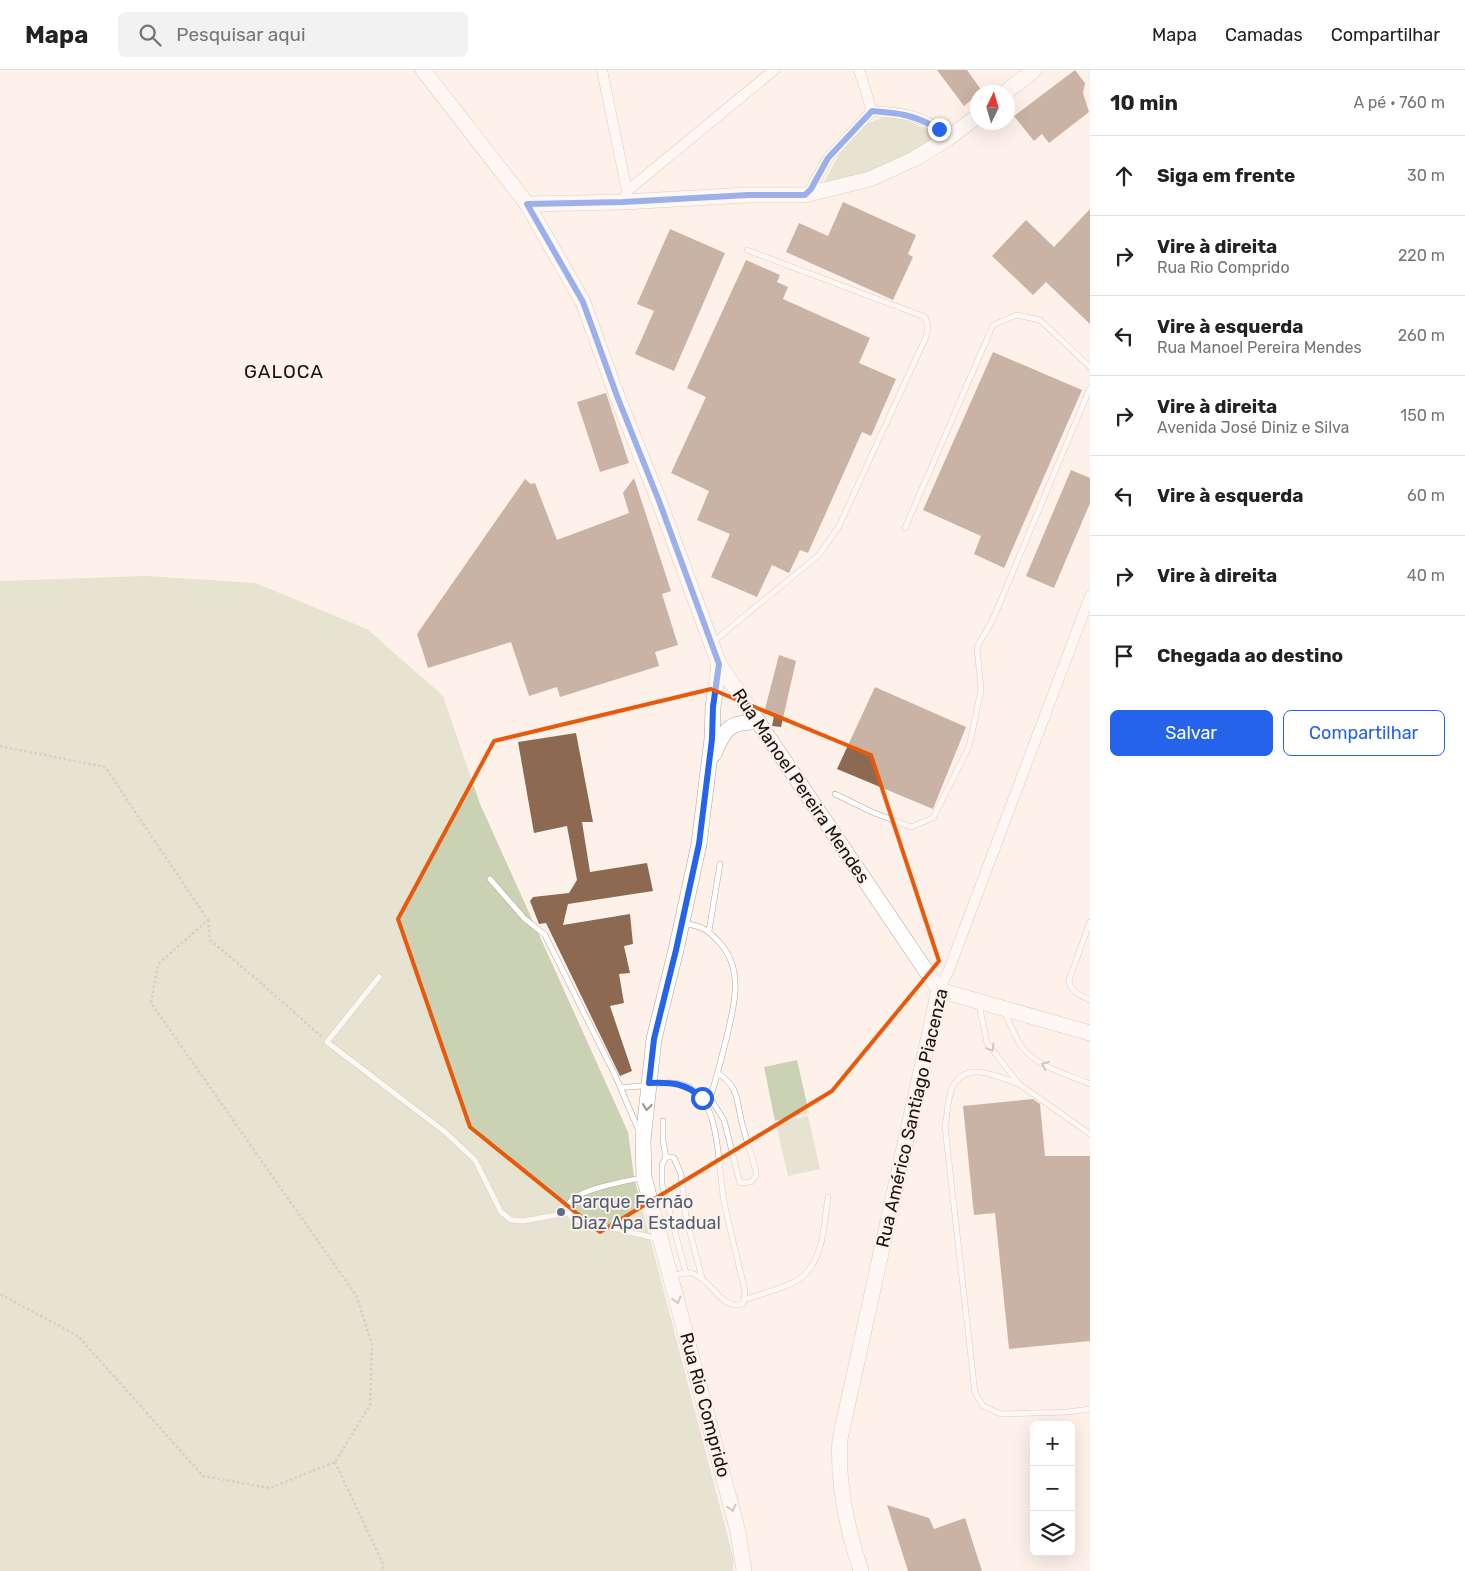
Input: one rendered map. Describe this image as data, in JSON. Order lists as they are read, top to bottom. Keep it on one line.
{"streets":{"street":["Rua Manoel Pereira Mendes","Rua Américo Santiago Piacenza","Rua Rio Comprido"]},"crossings":[["Rua Manoel Pereira Mendes","Rua Américo Santiago Piacenza"],["Rua Manoel Pereira Mendes","Rua Rio Comprido"]],"one_way":["Rua Rio Comprido"],"districts":["GALOCA"],"places":["Parque Fernão Diaz Apa Estadual"],"north":"top","page":{"header":"Mapa","search":"Pesquisar aqui","nav":["Mapa","Camadas","Compartilhar"],"heading":["10 min","A pé · 760 m"],"list":[["Siga em frente","30 m"],["Vire à direita","Rua Rio Comprido","220 m"],["Vire à esquerda","Rua Manoel Pereira Mendes","260 m"],["Vire à direita","Avenida José Diniz e Silva","150 m"],["Vire à esquerda","60 m"],["Vire à direita","40 m"],"Chegada ao destino"],"buttons":["Salvar","Compartilhar"],"map_buttons":["+","−"]}}
